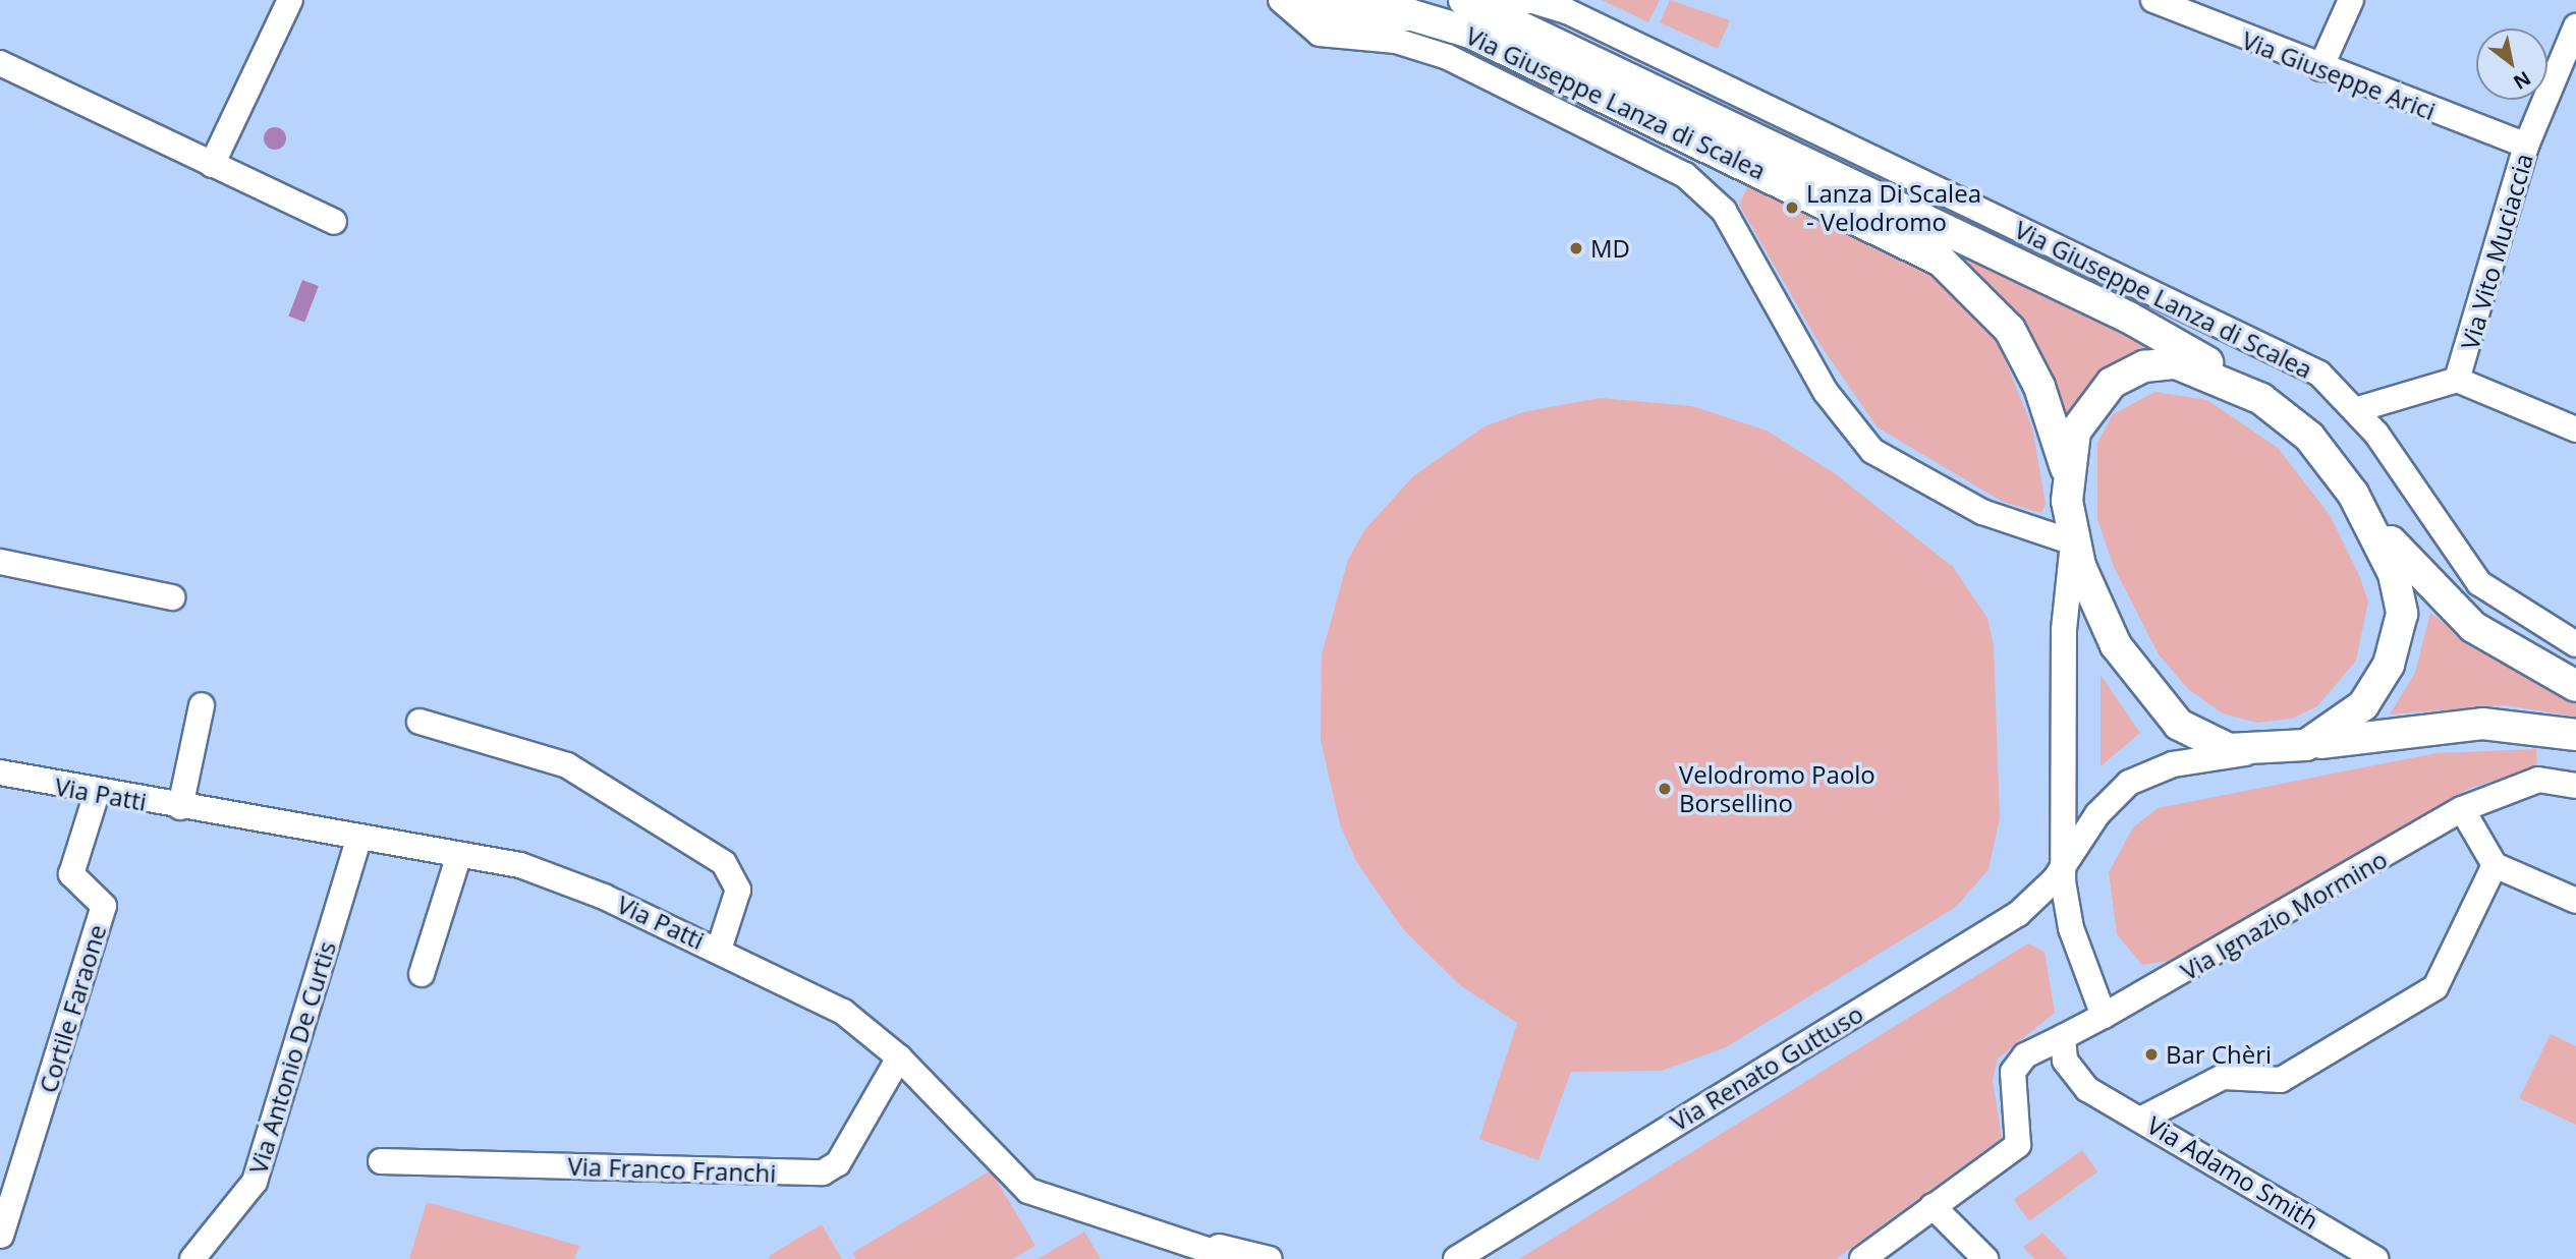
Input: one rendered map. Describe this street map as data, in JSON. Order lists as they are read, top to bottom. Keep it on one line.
{"streets":{"street":["Via Giuseppe Arici","Via Giuseppe Lanza di Scalea","Via Vito Muciaccia","Via Patti","Via Ignazio Mormino","Cortile Faraone","Via Antonio De Curtis","Via Renato Guttuso","Via Franco Franchi","Via Adamo Smith"]},"crossings":[["Via Giuseppe Arici","Via Vito Muciaccia"],["Via Giuseppe Lanza di Scalea","Via Vito Muciaccia"],["Via Patti","Cortile Faraone"],["Via Patti","Via Antonio De Curtis"],["Via Patti","Via Franco Franchi"],["Via Ignazio Mormino","Via Adamo Smith"]],"places":["Lanza Di Scalea - Velodromo","MD","Velodromo Paolo Borsellino","Bar Chèri"],"north":"bottom right"}
